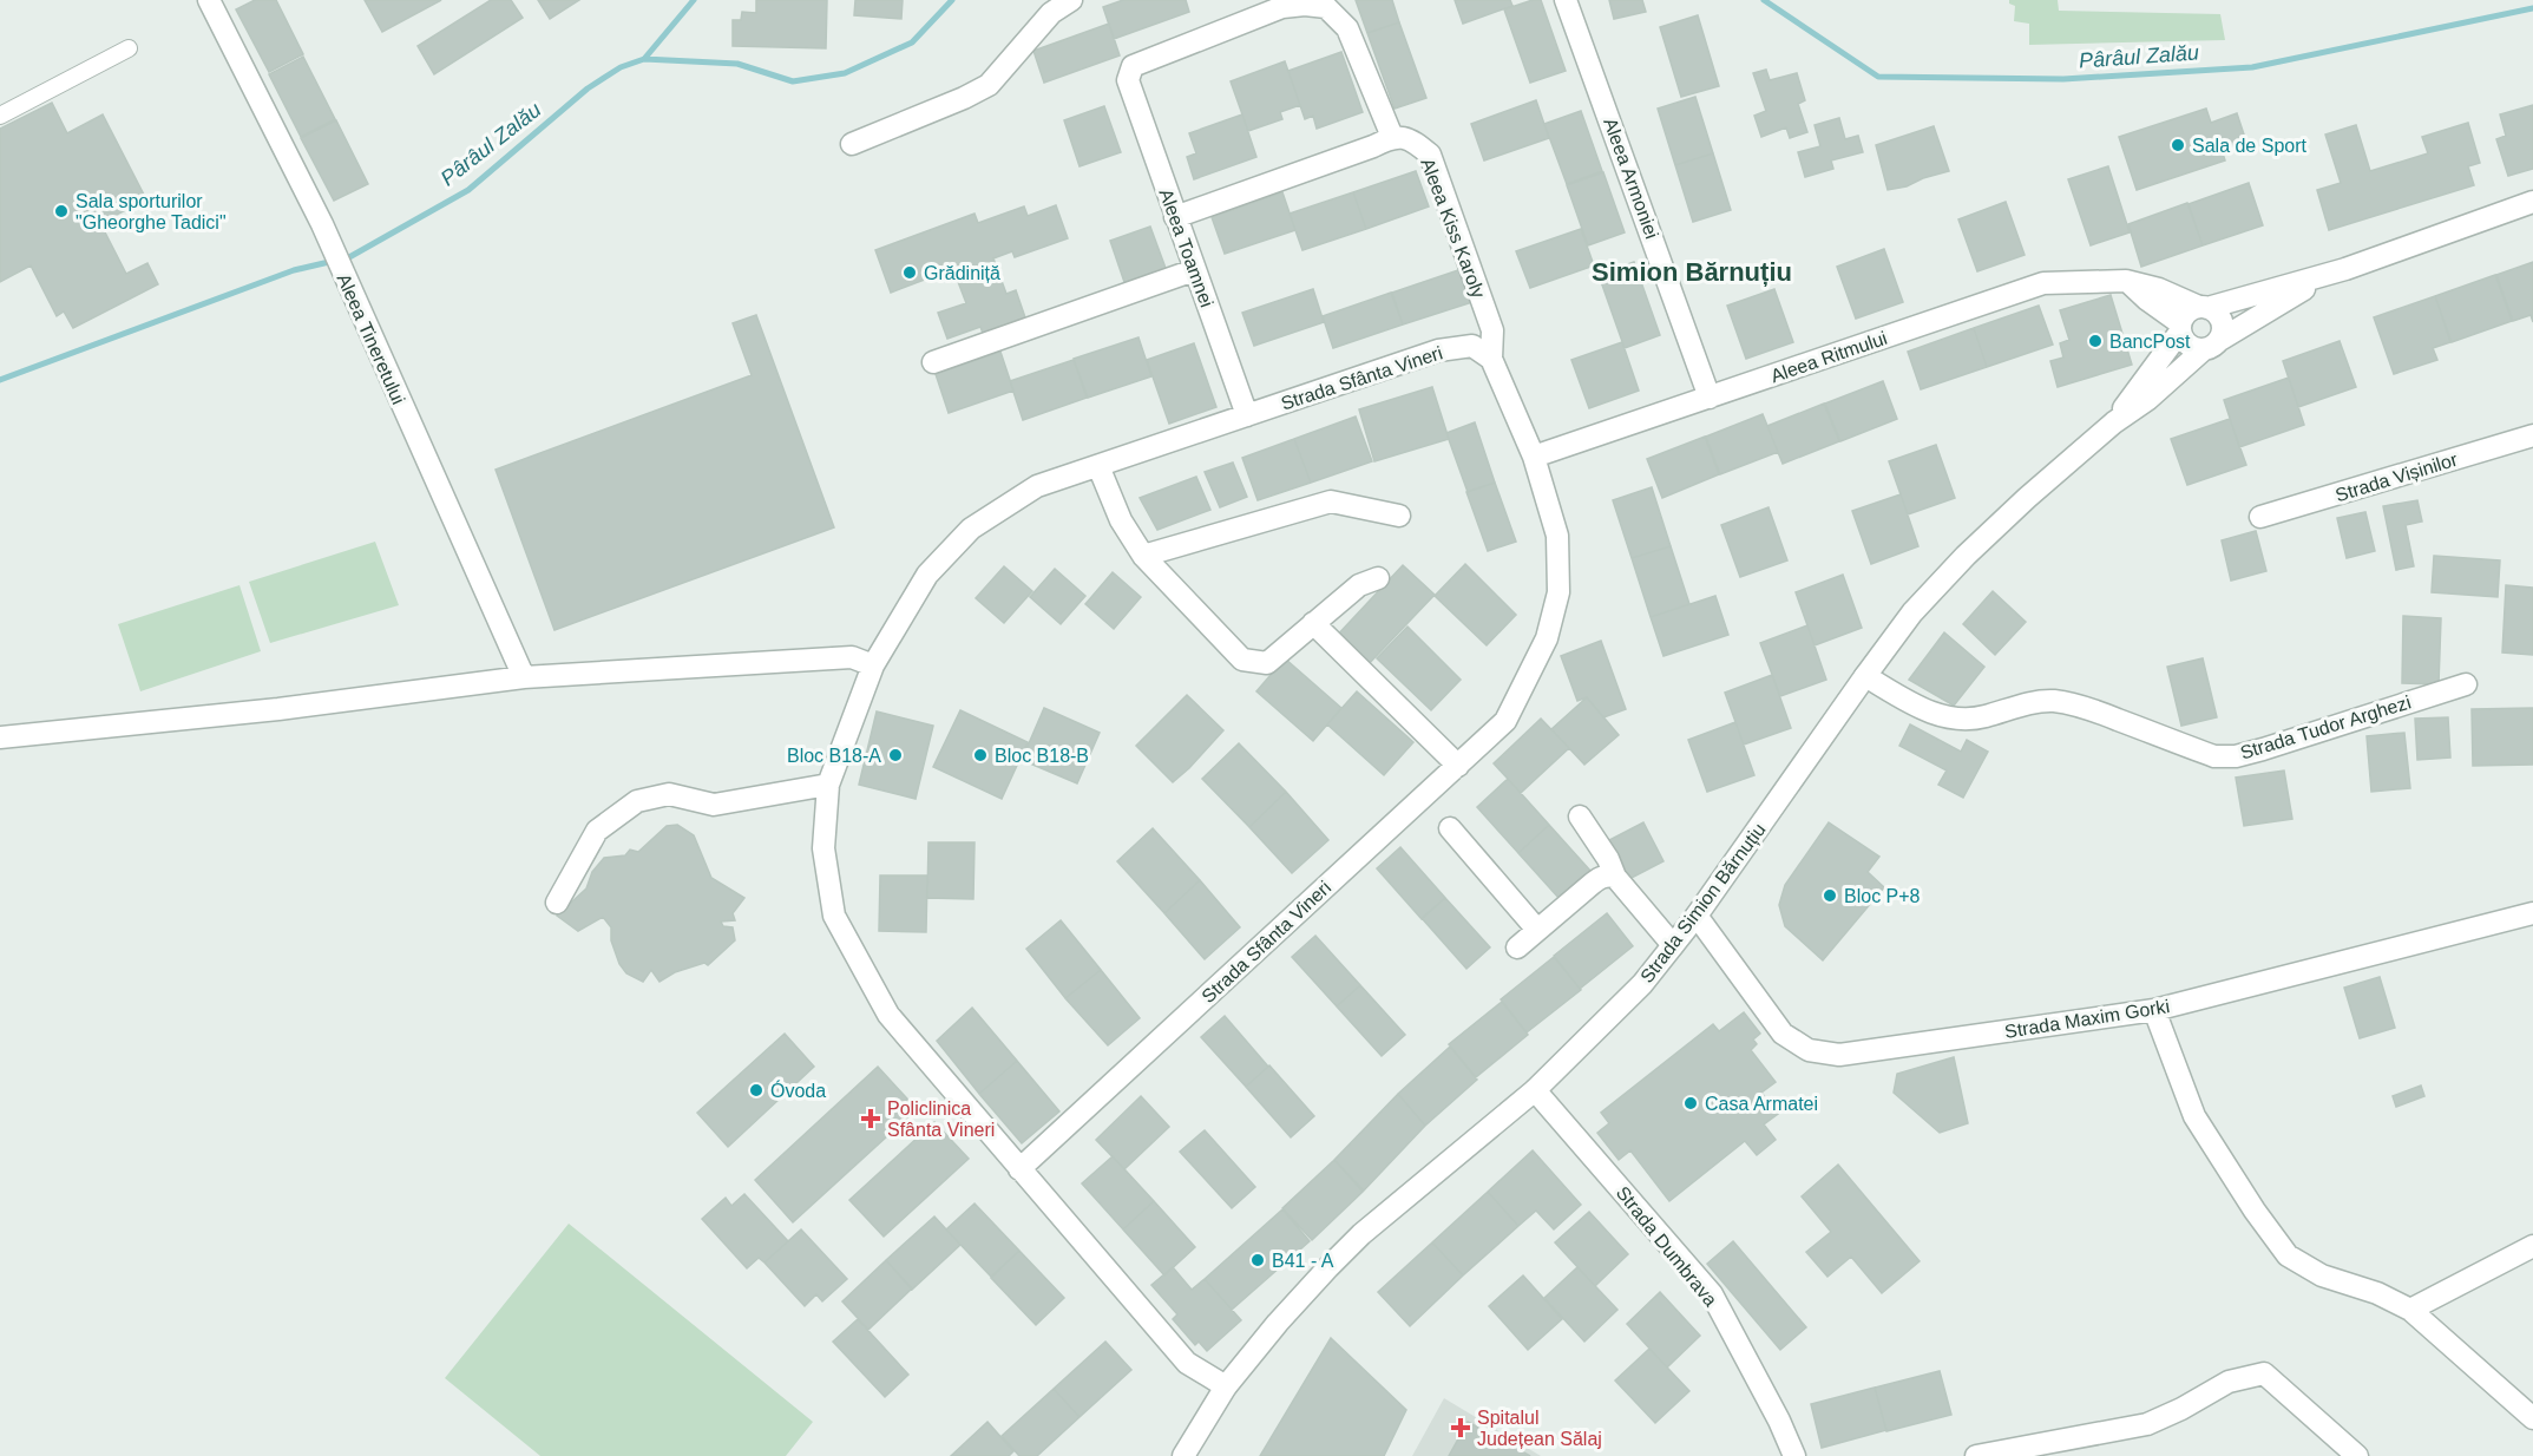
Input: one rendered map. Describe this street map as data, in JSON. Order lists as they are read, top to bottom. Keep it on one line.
{"streets":{"street":["Aleea Armoniei","Aleea Kiss Karoly","Aleea Toamnei","Aleea Tineretului","Aleea Ritmului","Strada Sfânta Vineri","Strada Vișinilor","Strada Tudor Arghezi","Strada Simion Bărnuțiu","Strada Maxim Gorki","Strada Dumbrava"]},"crossings":[["Aleea Armoniei","Aleea Ritmului"],["Aleea Kiss Karoly","Aleea Toamnei"],["Aleea Kiss Karoly","Strada Sfânta Vineri"],["Aleea Toamnei","Strada Sfânta Vineri"],["Aleea Ritmului","Strada Sfânta Vineri"],["Aleea Ritmului","Strada Simion Bărnuțiu"],["Strada Sfânta Vineri","Strada Simion Bărnuțiu"],["Strada Tudor Arghezi","Strada Simion Bărnuțiu"],["Strada Simion Bărnuțiu","Strada Maxim Gorki"],["Strada Simion Bărnuțiu","Strada Dumbrava"]],"districts":["Simion Bărnuțiu"],"water":["Pârâul Zalău"],"places":{"other":["Sala de Sport","Sala sporturilor \"Gheorghe Tadici\"","Grădiniță","BancPost","Bloc B18-A","Bloc B18-B","Bloc P+8","Óvoda","Casa Armatei","B41 - A"],"health":["Policlinica Sfânta Vineri","Spitalul Județean Sălaj"]}}
